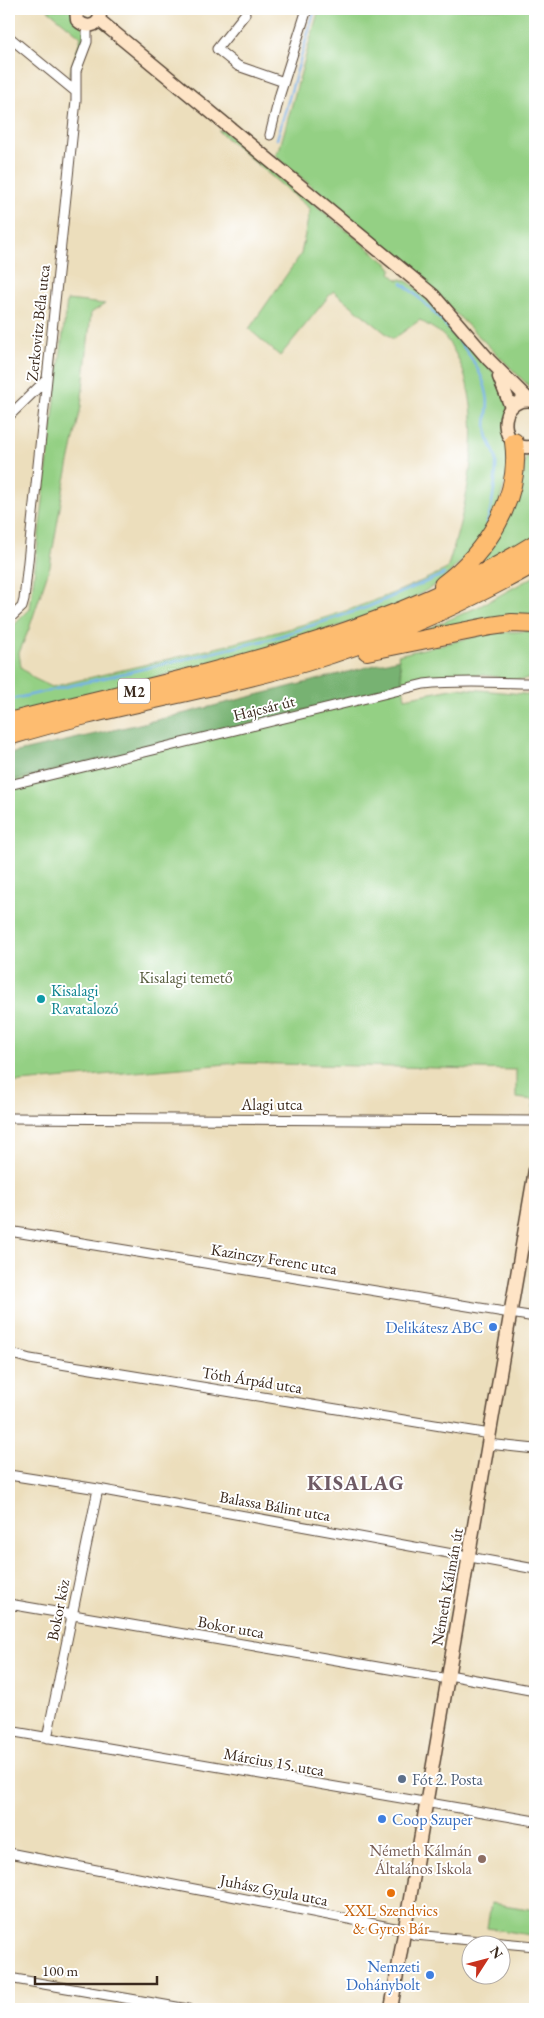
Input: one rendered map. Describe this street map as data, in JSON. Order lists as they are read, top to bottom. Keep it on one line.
{"streets":{"highway":["M2"],"street":["Zerkovitz Béla utca","Hajcsár út","Alagi utca","Kazinczy Ferenc utca","Tóth Árpád utca","Balassa Bálint utca","Németh Kálmán út","Bokor köz","Bokor utca","Március 15. utca","Juhász Gyula utca"]},"crossings":[["Kazinczy Ferenc utca","Németh Kálmán út"],["Tóth Árpád utca","Németh Kálmán út"],["Balassa Bálint utca","Németh Kálmán út"],["Balassa Bálint utca","Bokor köz"],["Németh Kálmán út","Bokor utca"],["Németh Kálmán út","Március 15. utca"],["Németh Kálmán út","Juhász Gyula utca"],["Bokor köz","Bokor utca"],["Bokor köz","Március 15. utca"]],"districts":["KISALAG"],"parks":["Kisalagi temető"],"places":["Kisalagi Ravatalozó","Delikátesz ABC","Fót 2. Posta","Coop Szuper","Németh Kálmán Általános Iskola","XXL Szendvics & Gyros Bár","Nemzeti Dohánybolt"],"scale_bar":"100 m","north":"top right"}
